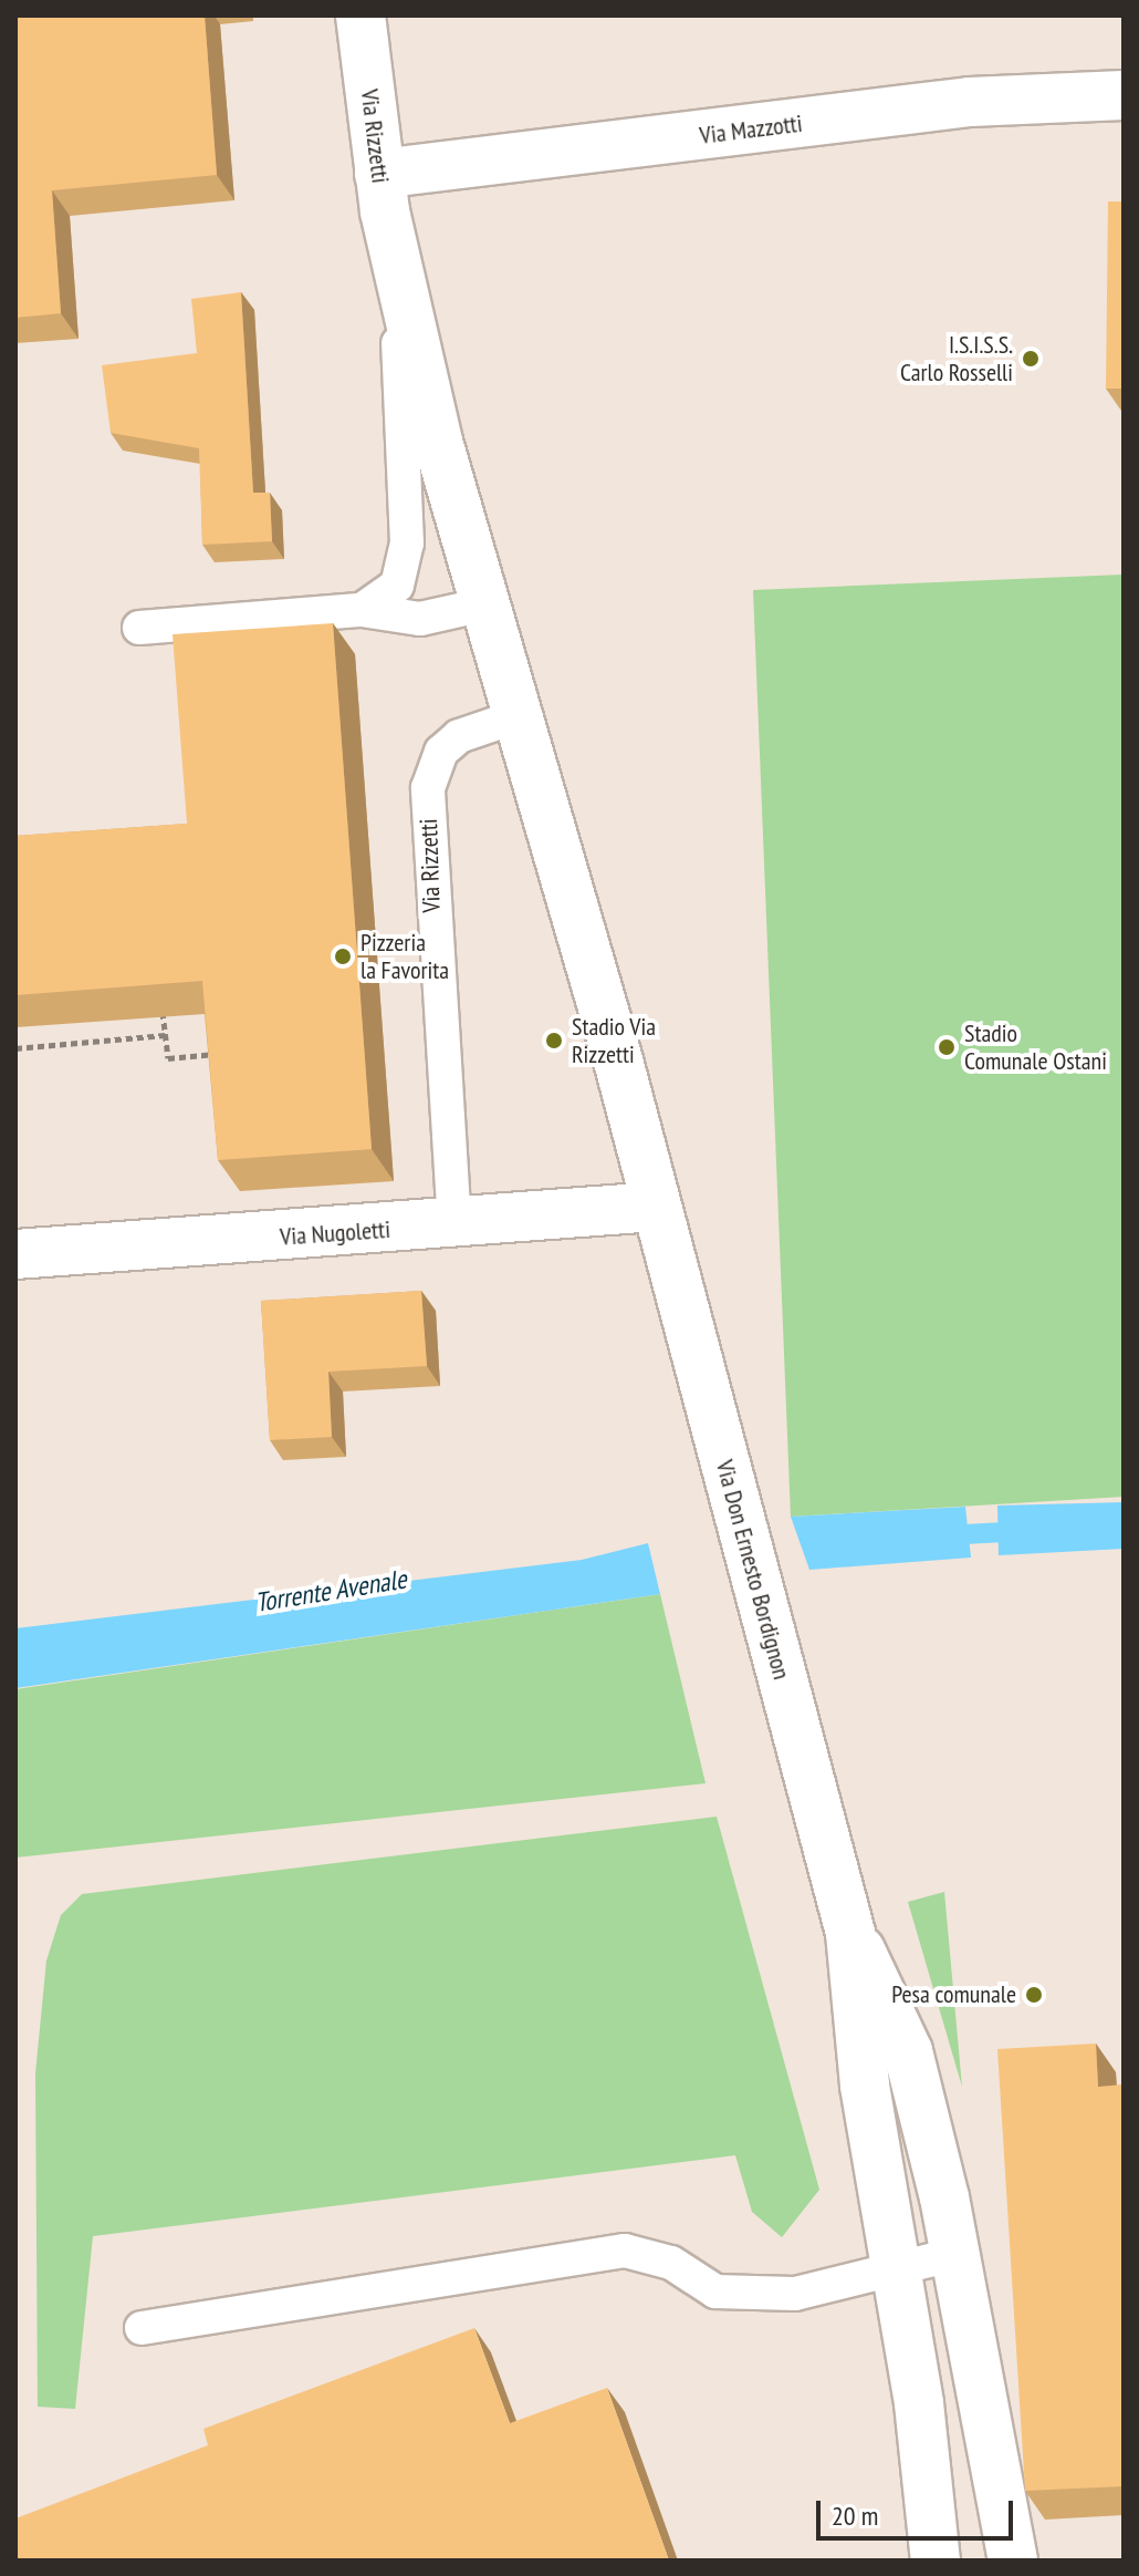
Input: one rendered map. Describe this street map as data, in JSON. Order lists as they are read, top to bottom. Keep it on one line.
{"streets":{"street":["Via Mazzotti","Via Rizzetti","Via Nugoletti","Via Don Ernesto Bordignon"]},"crossings":[["Via Mazzotti","Via Rizzetti"],["Via Rizzetti","Via Nugoletti"],["Via Rizzetti","Via Don Ernesto Bordignon"],["Via Nugoletti","Via Don Ernesto Bordignon"]],"water":["Torrente Avenale"],"places":["I.S.I.S.S. Carlo Rosselli","Pizzeria la Favorita","Stadio Via Rizzetti","Stadio Comunale Ostani","Pesa comunale"],"scale_bar":"20 m"}
